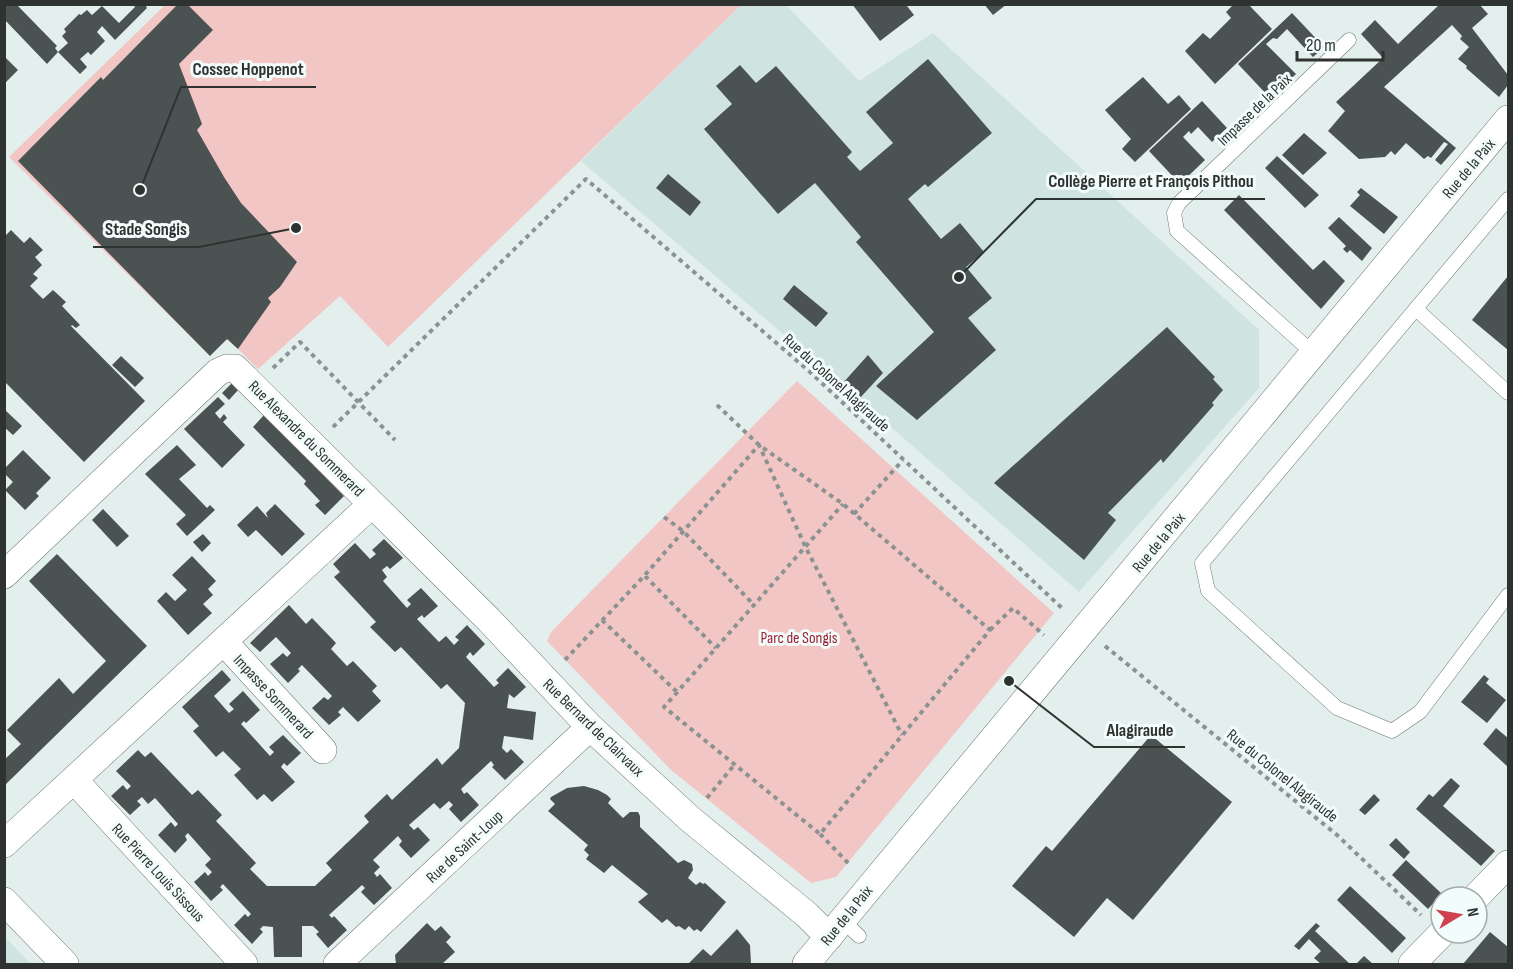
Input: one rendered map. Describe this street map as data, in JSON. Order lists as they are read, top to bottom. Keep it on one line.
{"streets":{"street":["Rue de la Paix","Rue Alexandre du Sommerard","Impasse Sommerard","Rue Bernard de Clairvaux","Rue de Saint-Loup","Rue Pierre Louis Sissous"],"lane":["Impasse de la Paix"],"path":["Rue du Colonel Alagiraude"]},"crossings":[["Impasse de la Paix","Rue de la Paix"],["Rue de la Paix","Rue Bernard de Clairvaux"],["Rue Alexandre du Sommerard","Impasse Sommerard"],["Rue Alexandre du Sommerard","Rue Bernard de Clairvaux"],["Rue Alexandre du Sommerard","Rue Pierre Louis Sissous"],["Rue Bernard de Clairvaux","Rue de Saint-Loup"]],"parks":["Parc de Songis"],"places":["Cossec Hoppenot","Stade Songis","Collège Pierre et François Pithou","Alagiraude"],"scale_bar":"20 m","north":"right"}
